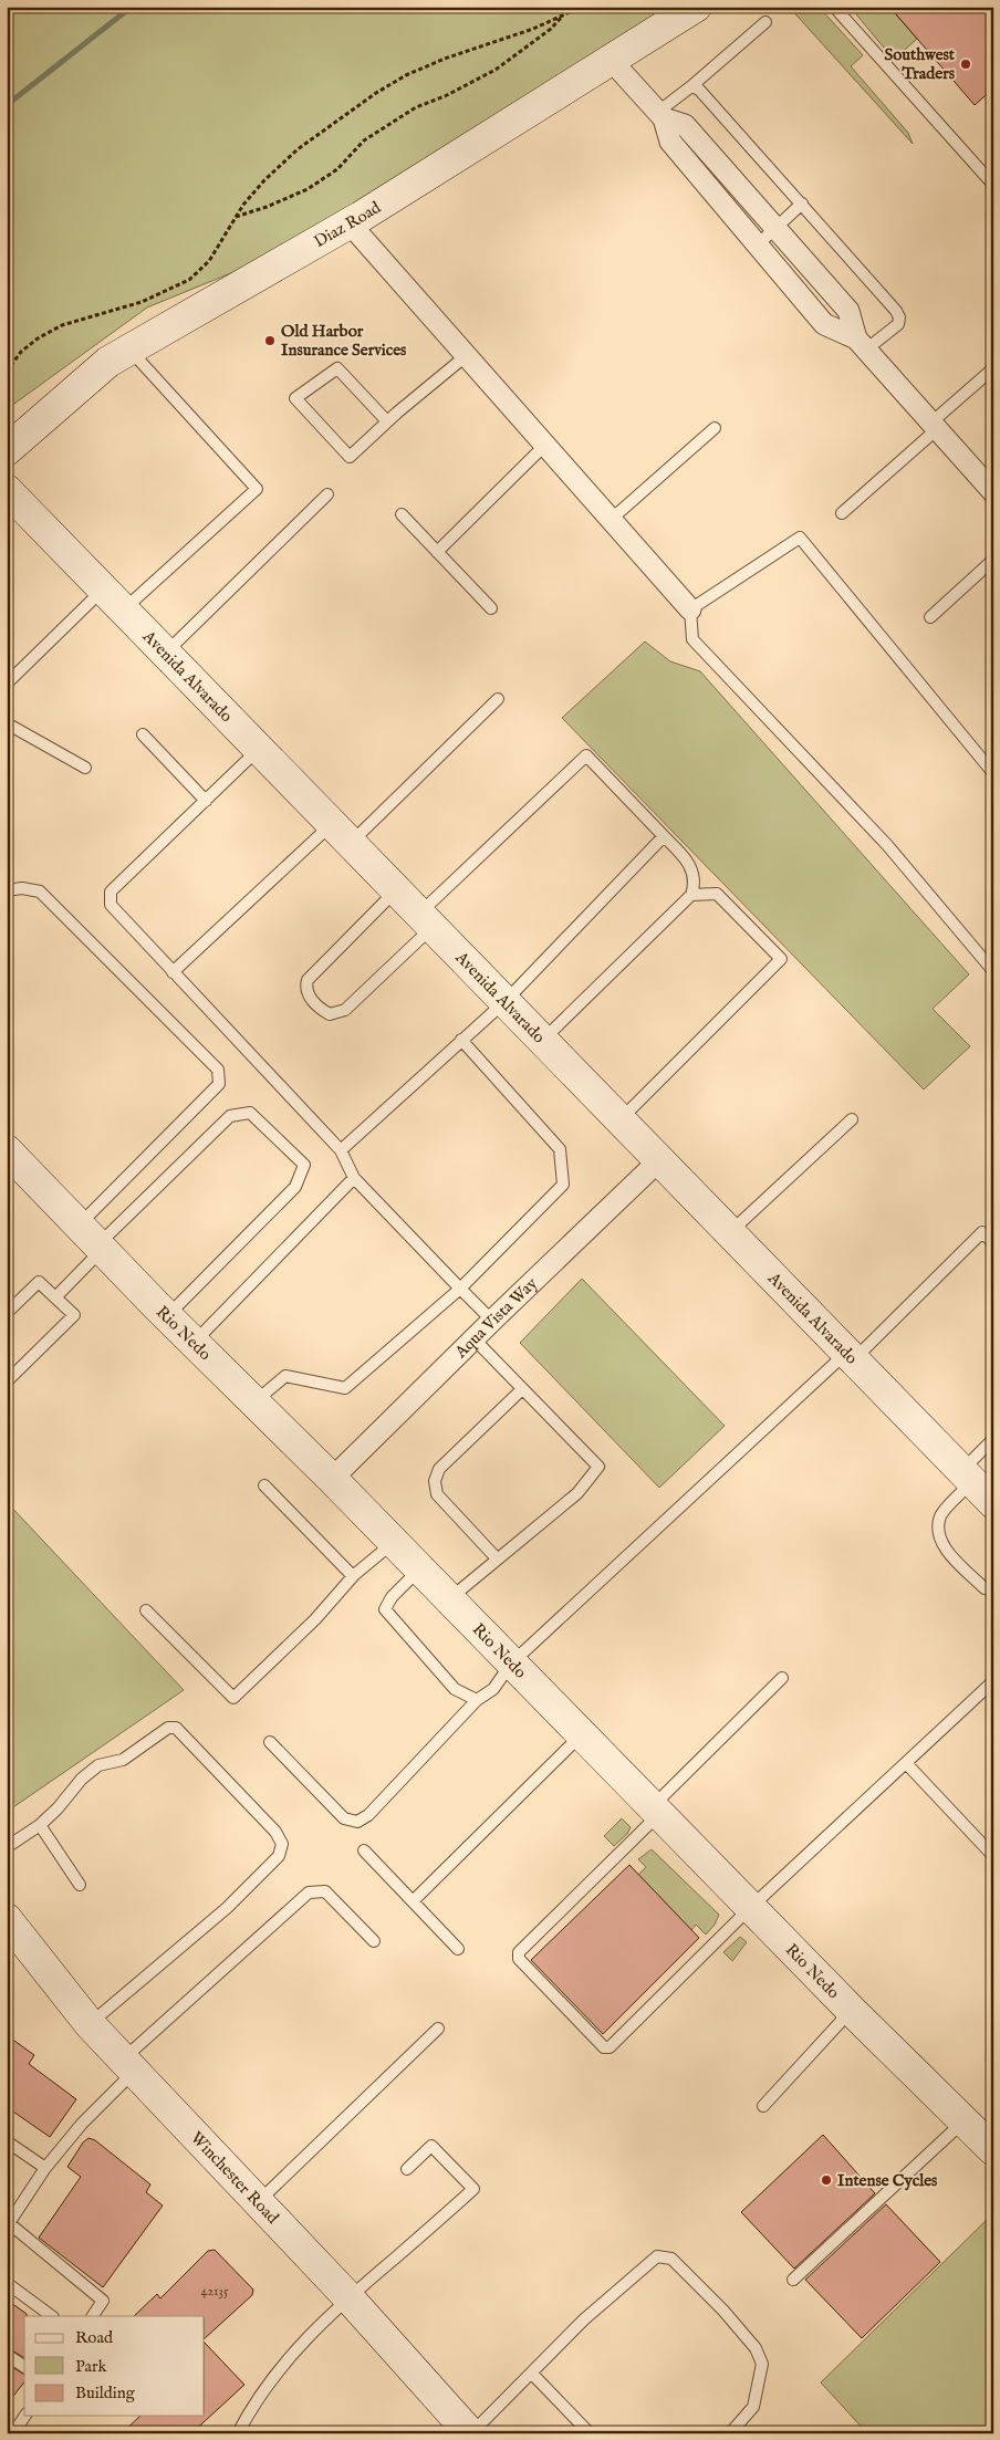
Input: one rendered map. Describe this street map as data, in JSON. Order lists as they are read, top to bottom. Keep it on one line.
{"streets":{"street":["Diaz Road","Avenida Alvarado","Aqua Vista Way","Rio Nedo","Winchester Road"]},"crossings":[["Avenida Alvarado","Aqua Vista Way"],["Aqua Vista Way","Rio Nedo"]],"places":["Southwest Traders","Old Harbor Insurance Services","Intense Cycles"],"house_numbers":["42135"],"legend":["Road","Park","Building"]}
